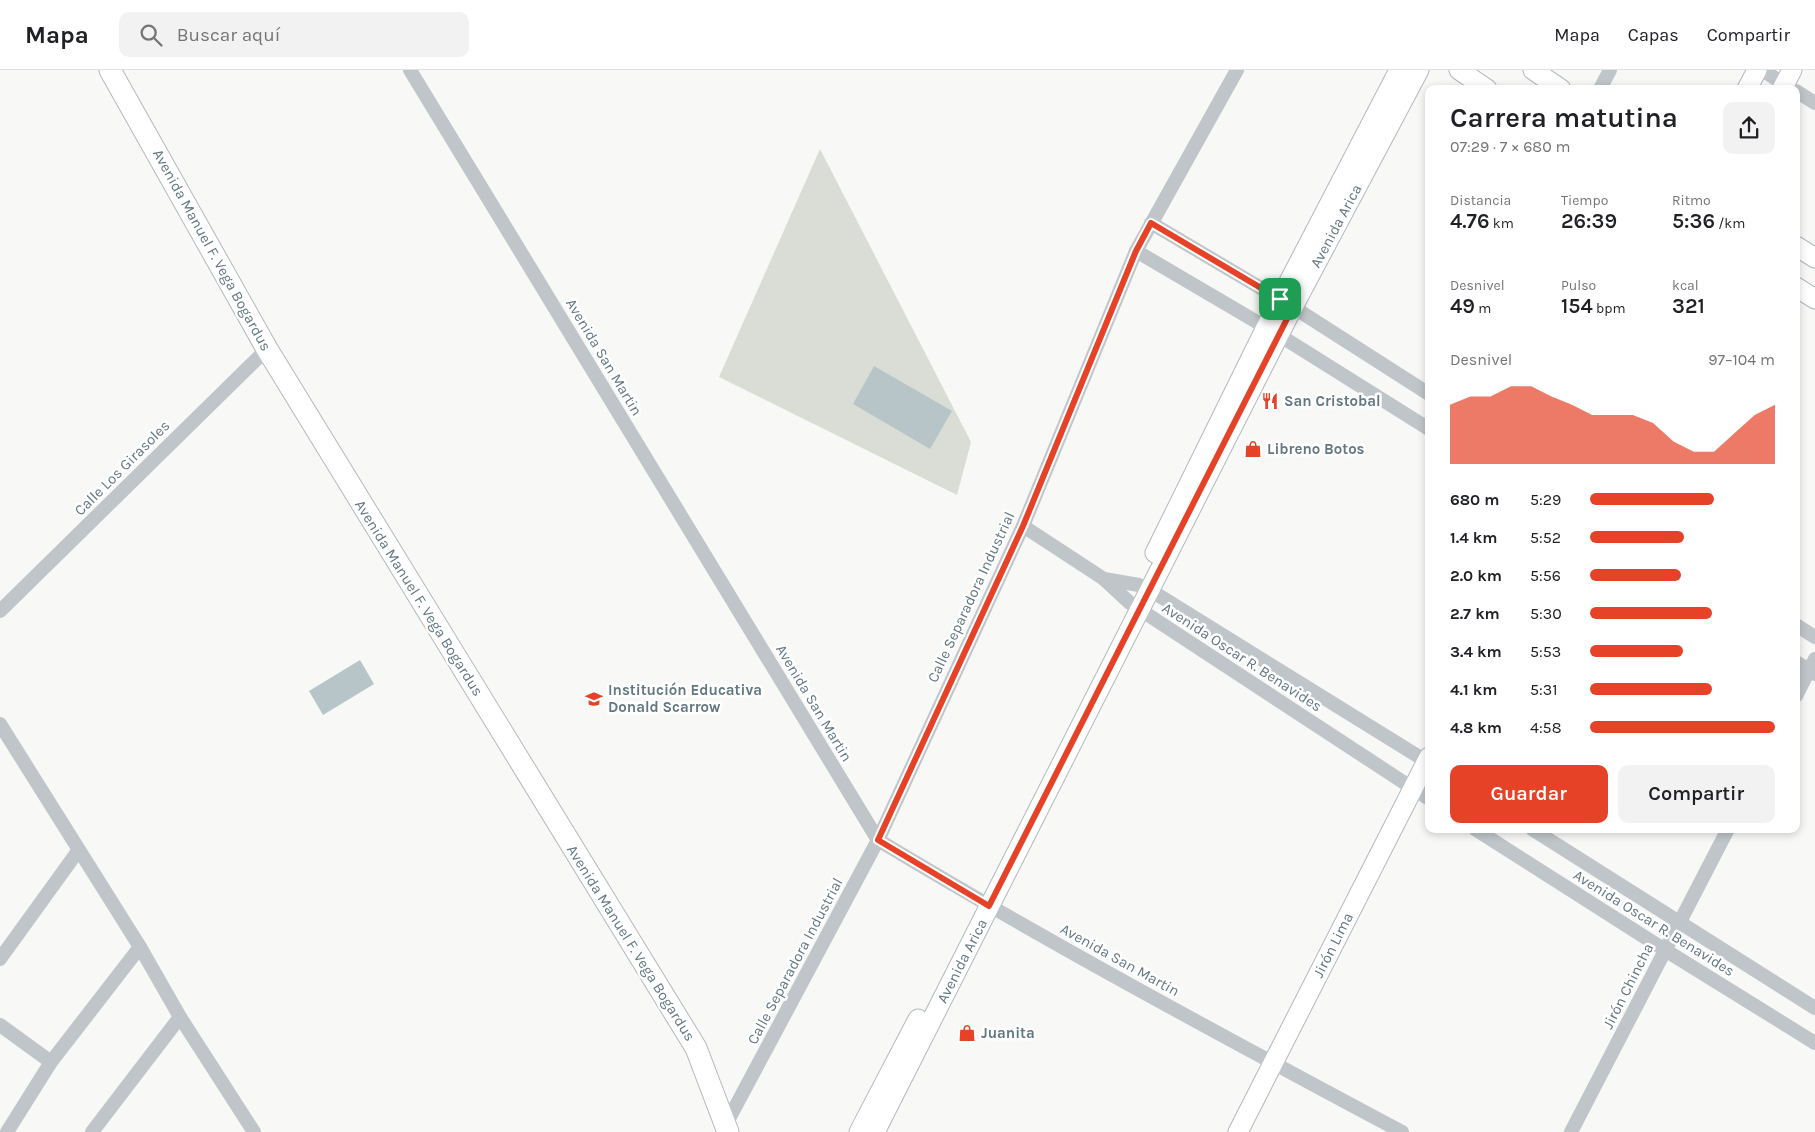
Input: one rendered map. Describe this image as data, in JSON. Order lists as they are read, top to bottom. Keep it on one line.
{"streets":{"main road":["Avenida Manuel F. Vega Bogardus"],"street":["Avenida Arica","Avenida San Martin","Calle Los Girasoles","Calle Separadora Industrial","Avenida Oscar R. Benavides","Jirón Lima","Jirón Chincha"]},"crossings":[["Avenida Arica","Avenida San Martin"],["Avenida Arica","Avenida Oscar R. Benavides"],["Avenida Manuel F. Vega Bogardus","Calle Los Girasoles"],["Avenida Manuel F. Vega Bogardus","Calle Separadora Industrial"],["Avenida San Martin","Calle Separadora Industrial"],["Avenida San Martin","Jirón Lima"],["Avenida Oscar R. Benavides","Jirón Lima"],["Avenida Oscar R. Benavides","Jirón Chincha"]],"places":{"restaurant":["San Cristobal"],"shop":["Libreno Botos","Juanita"],"school or university":["Institución Educativa Donald Scarrow"]},"page":{"header":"Mapa","search":"Buscar aquí","nav":["Mapa","Capas","Compartir"],"heading":["Carrera matutina","07:29 · 7 × 680 m"],"stats":[["Distancia","4.76 km"],["Tiempo","26:39"],["Ritmo","5:36 /km"],["Desnivel","49 m"],["Pulso","154 bpm"],["kcal","321"]],"chart":["Desnivel","97–104 m"],"list":[{"name":"680 m","note":"5:29"},{"name":"1.4 km","note":"5:52"},{"name":"2.0 km","note":"5:56"},{"name":"2.7 km","note":"5:30"},{"name":"3.4 km","note":"5:53"},{"name":"4.1 km","note":"5:31"},{"name":"4.8 km","note":"4:58"}],"buttons":["Guardar","Compartir"]}}
